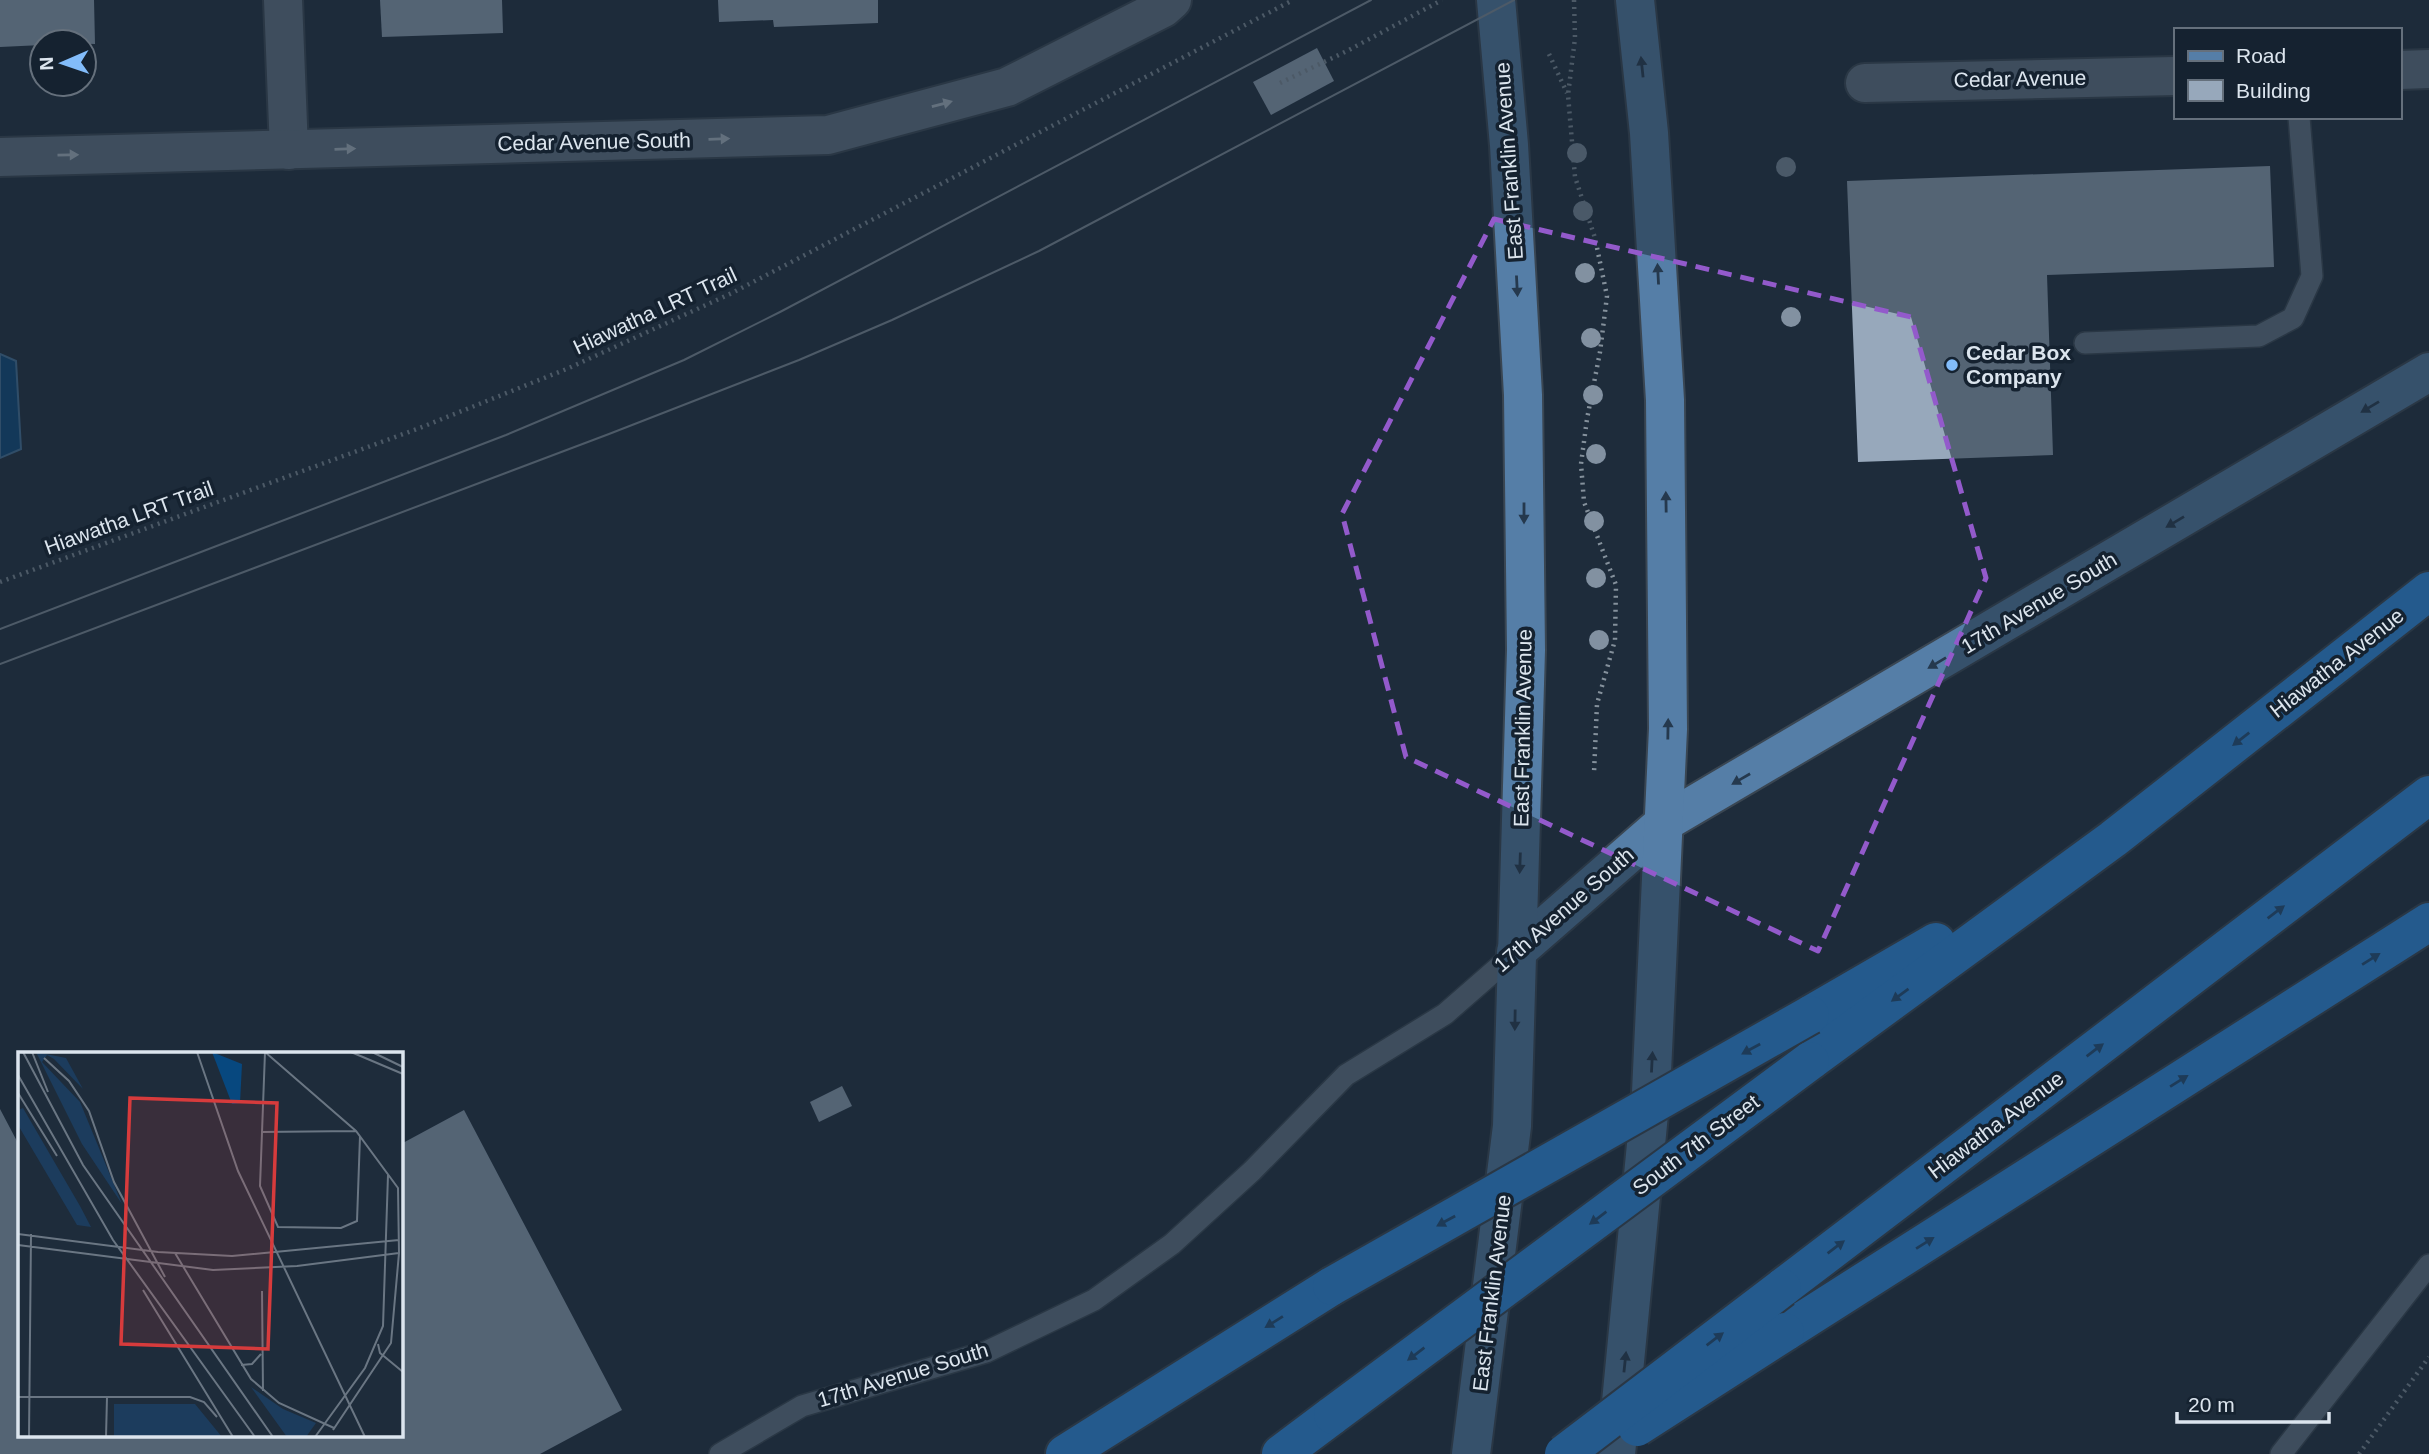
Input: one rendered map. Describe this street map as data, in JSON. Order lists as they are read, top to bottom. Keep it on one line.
{"streets":{"highway":["Hiawatha Avenue","South 7th Street"],"main road":["East Franklin Avenue","17th Avenue South"],"street":["Cedar Avenue","Cedar Avenue South"],"path":["Hiawatha LRT Trail"]},"crossings":[["East Franklin Avenue","17th Avenue South"],["Hiawatha Avenue","South 7th Street"]],"one_way":["Cedar Avenue South","17th Avenue South"],"places":["Cedar Box Company"],"legend":["Road","Building"],"scale_bar":"20 m","north":"left"}
